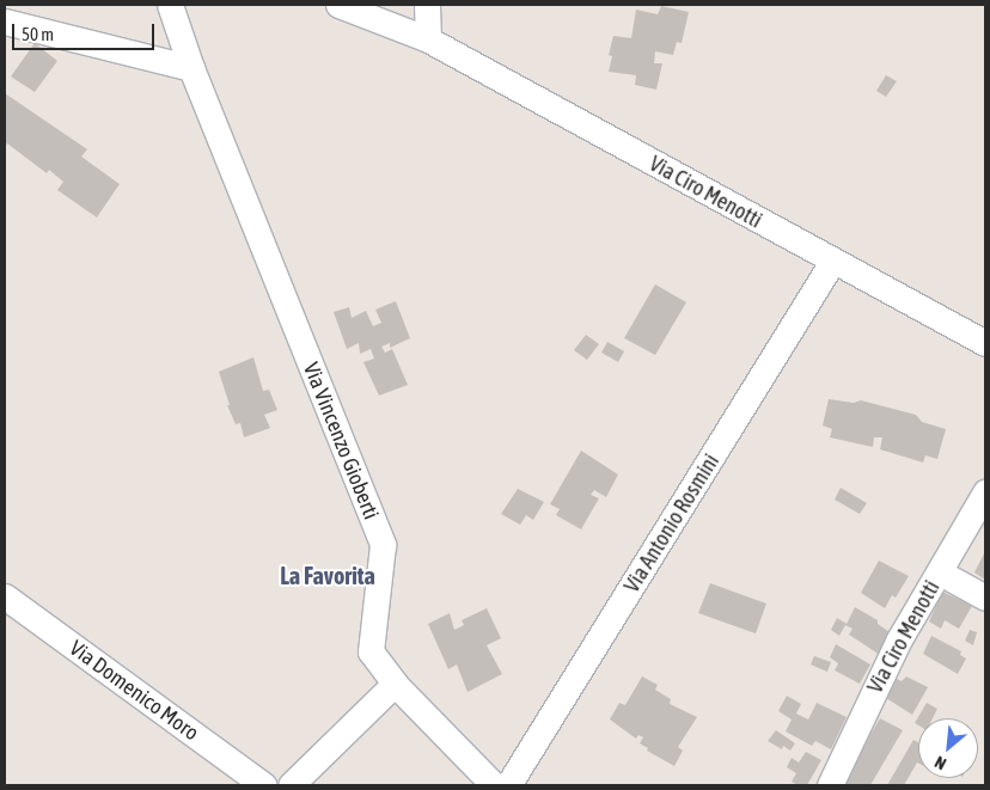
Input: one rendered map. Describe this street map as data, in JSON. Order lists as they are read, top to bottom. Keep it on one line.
{"streets":{"street":["Via Ciro Menotti","Via Vincenzo Gioberti","Via Antonio Rosmini","Via Domenico Moro"]},"crossings":[["Via Ciro Menotti","Via Antonio Rosmini"]],"districts":["La Favorita"],"scale_bar":"50 m","north":"bottom left"}
